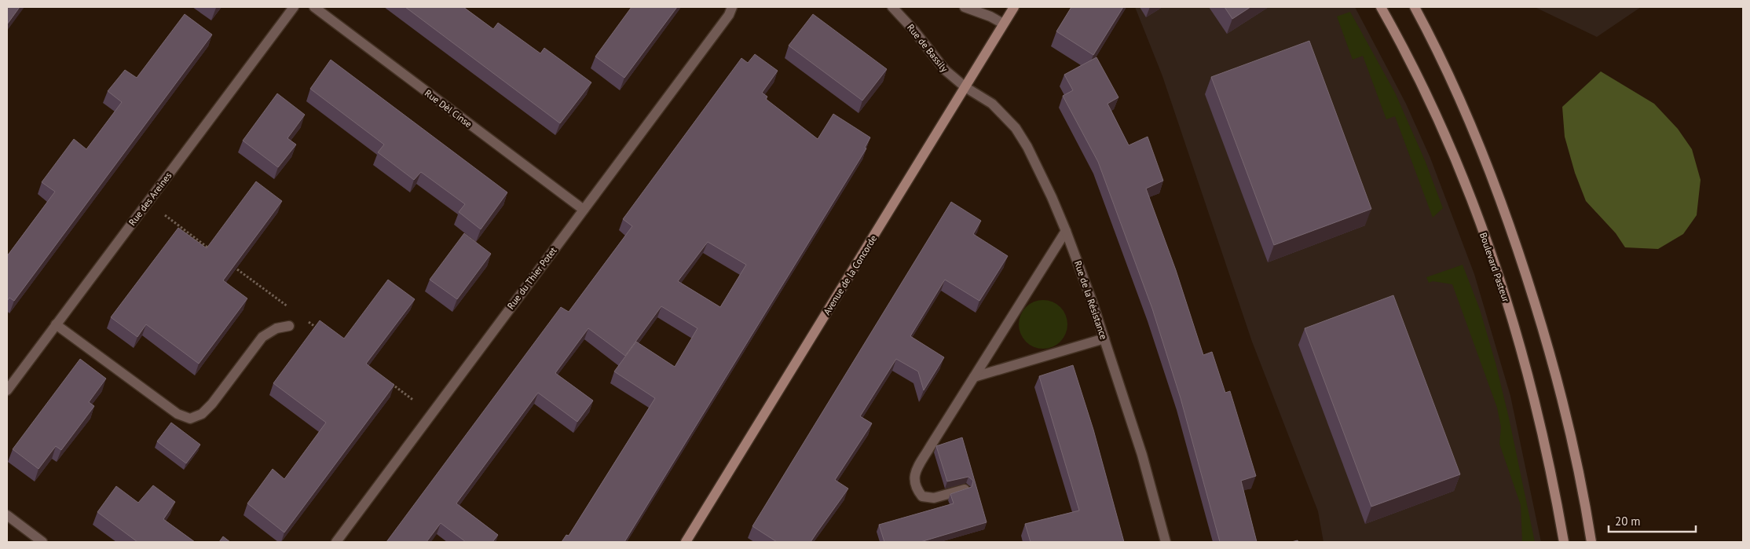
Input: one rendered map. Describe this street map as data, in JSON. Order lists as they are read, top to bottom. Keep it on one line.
{"streets":{"street":["Rue de Bassily","Rue Dèl Cinse","Rue des Areines","Boulevard Pasteur","Avenue de la Concorde","Rue du Thier Potet","Rue de la Résistance"]},"crossings":[["Rue de Bassily","Avenue de la Concorde"],["Rue de Bassily","Rue de la Résistance"],["Rue Dèl Cinse","Rue du Thier Potet"],["Avenue de la Concorde","Rue de la Résistance"]],"scale_bar":"20 m"}
